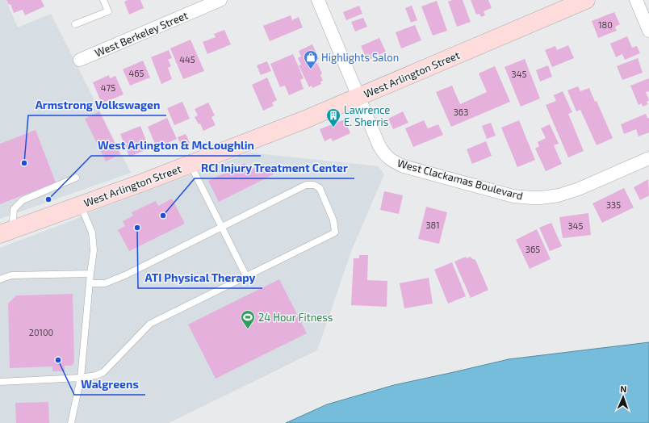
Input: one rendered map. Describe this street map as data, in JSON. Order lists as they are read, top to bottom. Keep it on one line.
{"streets":{"main road":["West Arlington Street"],"street":["West Berkeley Street","West Clackamas Boulevard"]},"crossings":[["West Arlington Street","West Clackamas Boulevard"]],"places":{"shop":["Highlights Salon"],"building":["Lawrence E. Sherris"],"other":["Armstrong Volkswagen","West Arlington & McLoughlin","RCI Injury Treatment Center","ATI Physical Therapy","Walgreens"],"sports":["24 Hour Fitness"]},"house_numbers":["180","445","465","345","475","363","335","381","345","365","20100"],"north":"top"}
